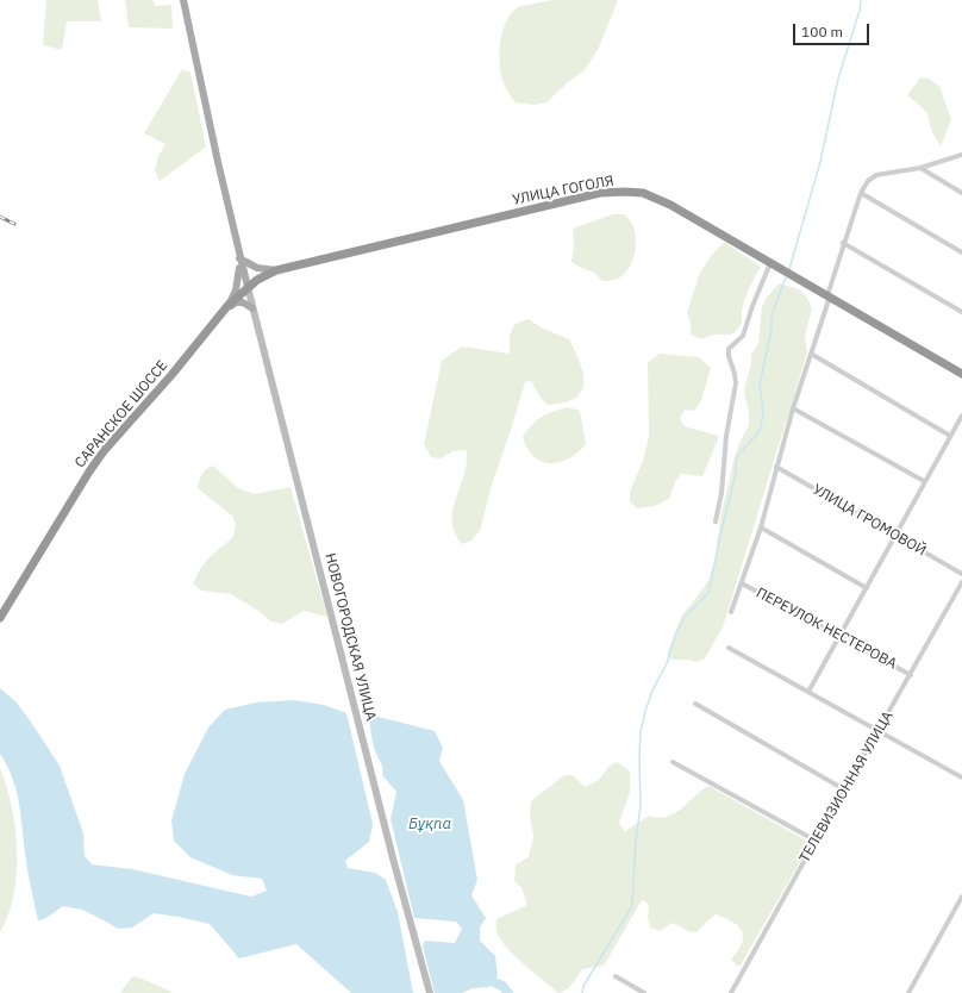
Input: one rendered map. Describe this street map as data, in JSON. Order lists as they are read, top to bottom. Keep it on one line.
{"streets":{"highway":["УЛИЦА ГОГОЛЯ","САРАНСКОЕ ШОССЕ"],"street":["УЛИЦА ГРОМОВОЙ","ПЕРЕУЛОК НЕСТЕРОВА","НОВОГОРОДСКАЯ УЛИЦА","ТЕЛЕВИЗИОННАЯ УЛИЦА"]},"crossings":[["УЛИЦА ГОГОЛЯ","САРАНСКОЕ ШОССЕ"],["УЛИЦА ГОГОЛЯ","НОВОГОРОДСКАЯ УЛИЦА"],["САРАНСКОЕ ШОССЕ","НОВОГОРОДСКАЯ УЛИЦА"],["ПЕРЕУЛОК НЕСТЕРОВА","ТЕЛЕВИЗИОННАЯ УЛИЦА"]],"water":["Бұқпа"],"scale_bar":"100 m"}
